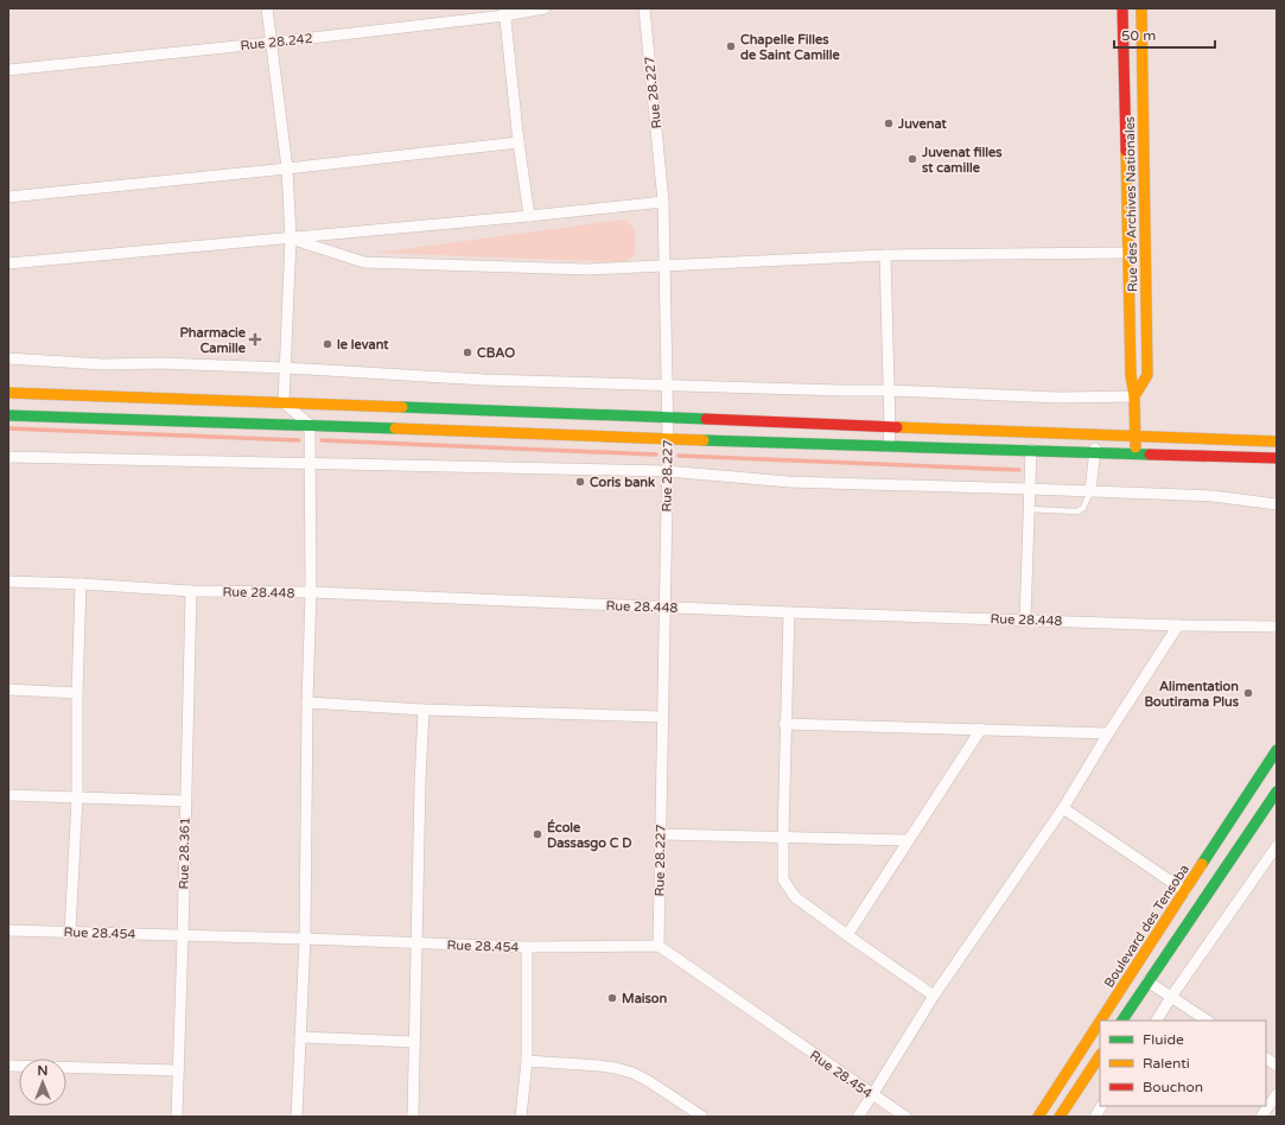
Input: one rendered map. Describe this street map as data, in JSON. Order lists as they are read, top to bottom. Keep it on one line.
{"streets":{"main road":["Rue des Archives Nationales","Boulevard des Tensoba"],"street":["Rue 28.242","Rue 28.227","Rue 28.448","Rue 28.361","Rue 28.454"]},"crossings":[["Rue 28.227","Rue 28.448"],["Rue 28.227","Rue 28.454"],["Rue 28.448","Rue 28.361"],["Rue 28.361","Rue 28.454"]],"places":{"other":["Chapelle Filles de Saint Camille","Juvenat","Juvenat filles st camille","le levant","CBAO","Coris bank","Alimentation Boutirama Plus","École Dassasgo C D","Maison"],"health":["Pharmacie Camille"]},"legend":["Fluide","Ralenti","Bouchon"],"scale_bar":"50 m","north":"top"}
